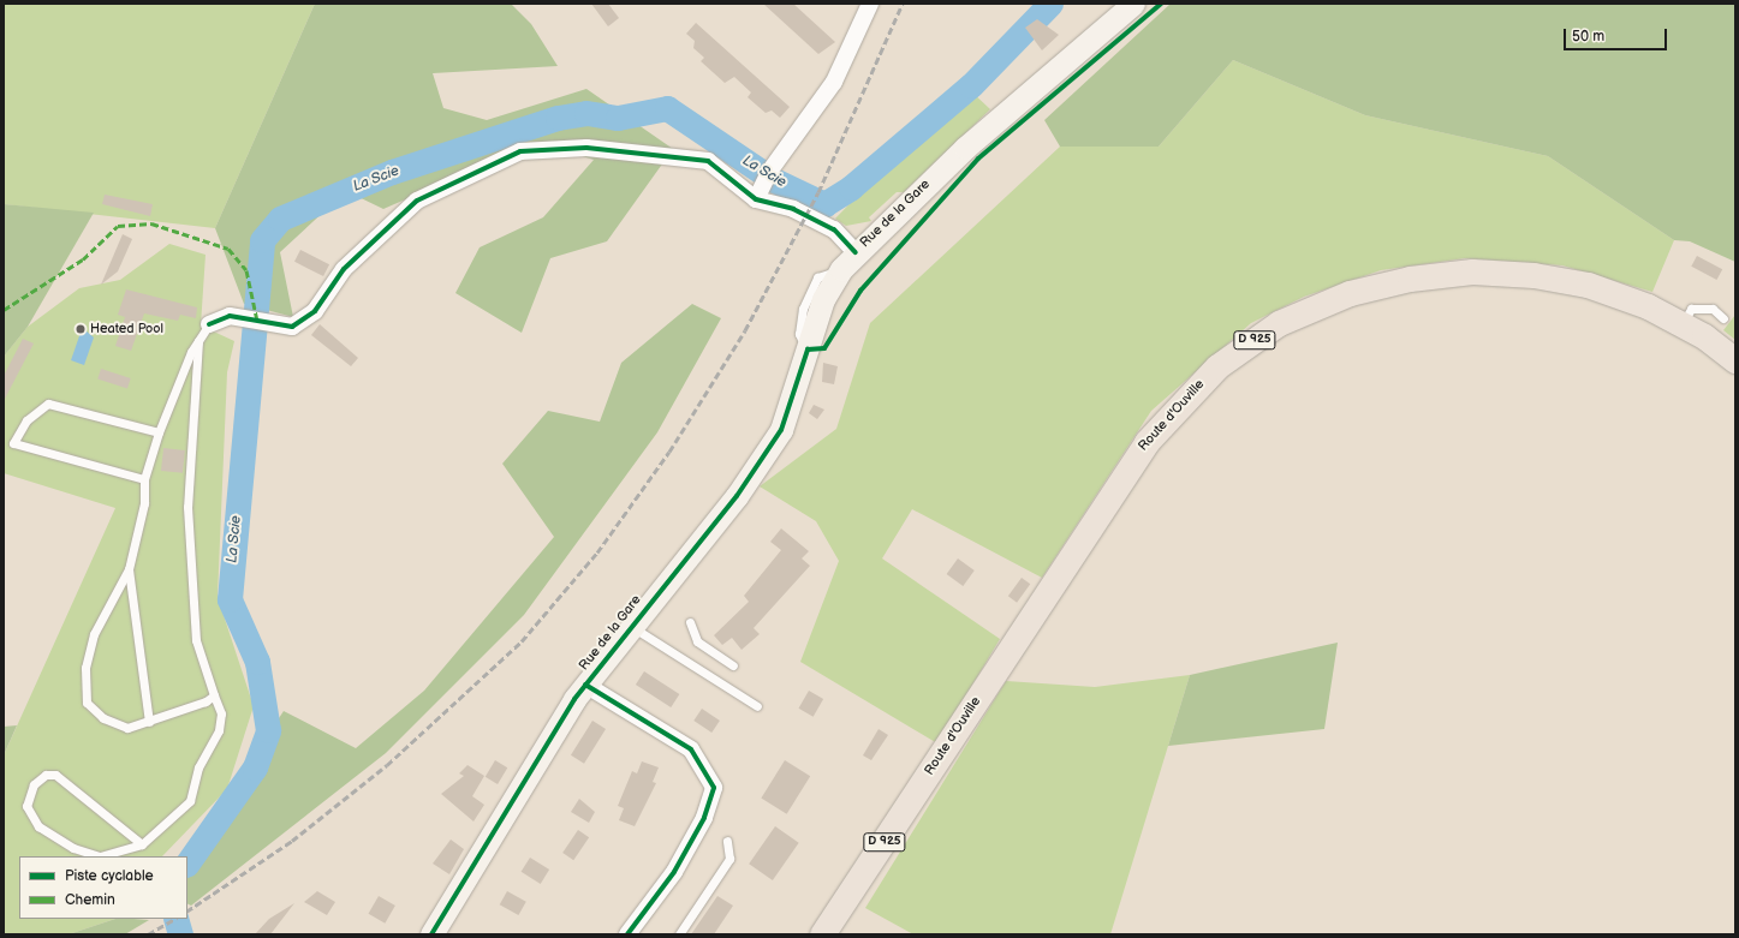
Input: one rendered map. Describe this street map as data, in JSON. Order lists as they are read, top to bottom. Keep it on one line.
{"streets":{"main road":["D 925","Route d'Ouville"],"street":["Rue de la Gare"]},"water":["La Scie"],"places":["Heated Pool"],"legend":["Piste cyclable","Chemin"],"scale_bar":"50 m"}
